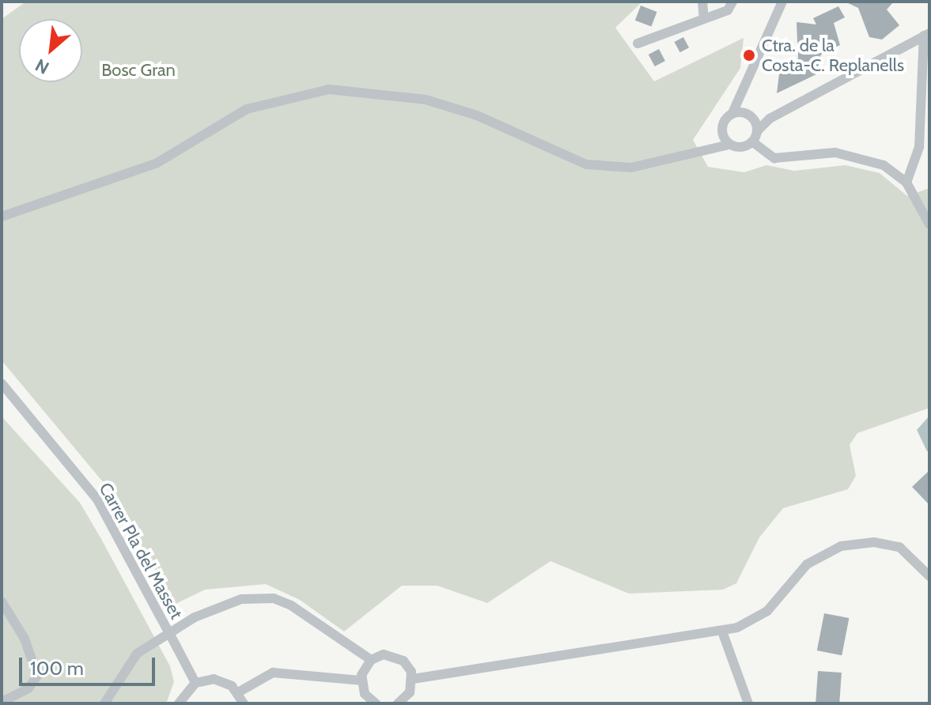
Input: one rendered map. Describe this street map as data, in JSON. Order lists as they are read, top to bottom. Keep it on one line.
{"streets":{"street":["Carrer Pla del Masset"]},"parks":["Bosc Gran"],"places":["Ctra. de la Costa-C. Replanells"],"scale_bar":"100 m","north":"bottom left"}
